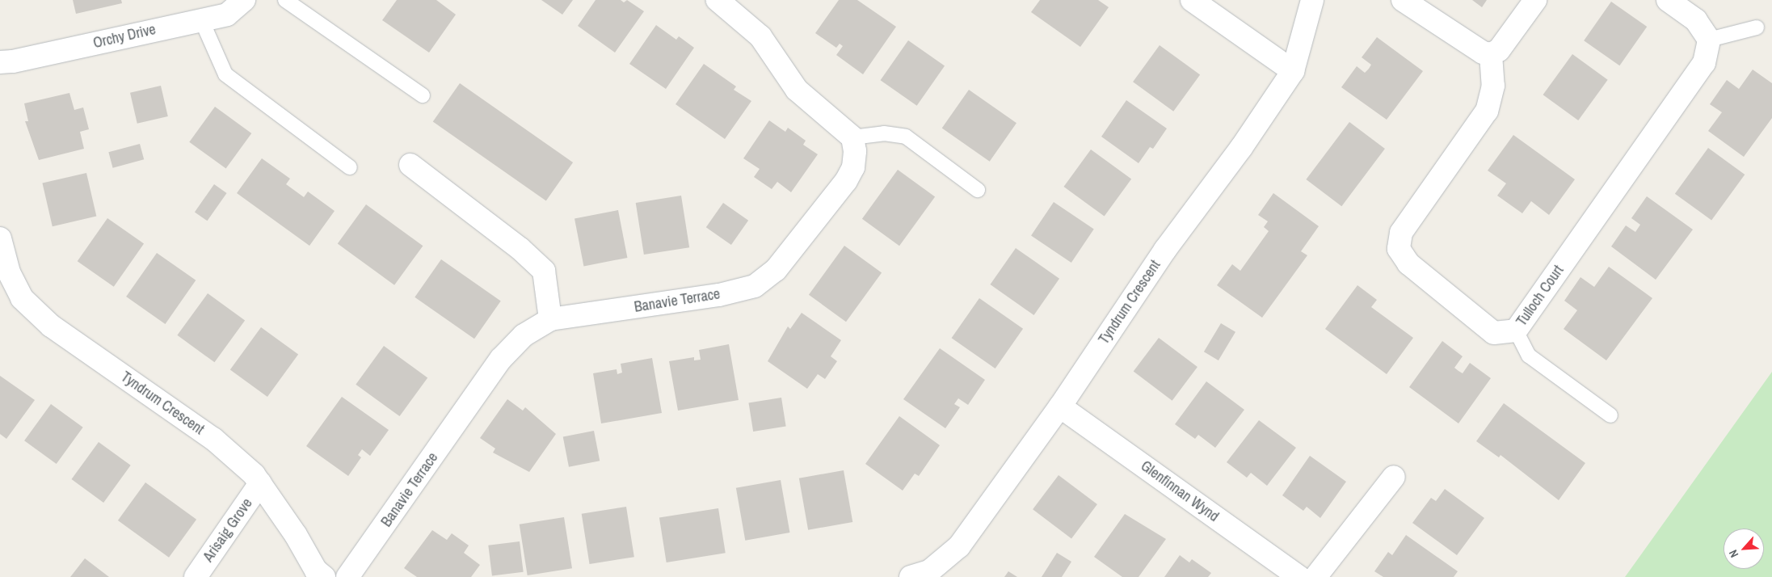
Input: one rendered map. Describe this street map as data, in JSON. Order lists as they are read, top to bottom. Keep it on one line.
{"streets":{"street":["Orchy Drive","Tulloch Court","Banavie Terrace","Tyndrum Crescent","Glenfinnan Wynd","Arisaig Grove"]},"crossings":[["Tyndrum Crescent","Glenfinnan Wynd"],["Tyndrum Crescent","Arisaig Grove"]],"north":"bottom left"}
